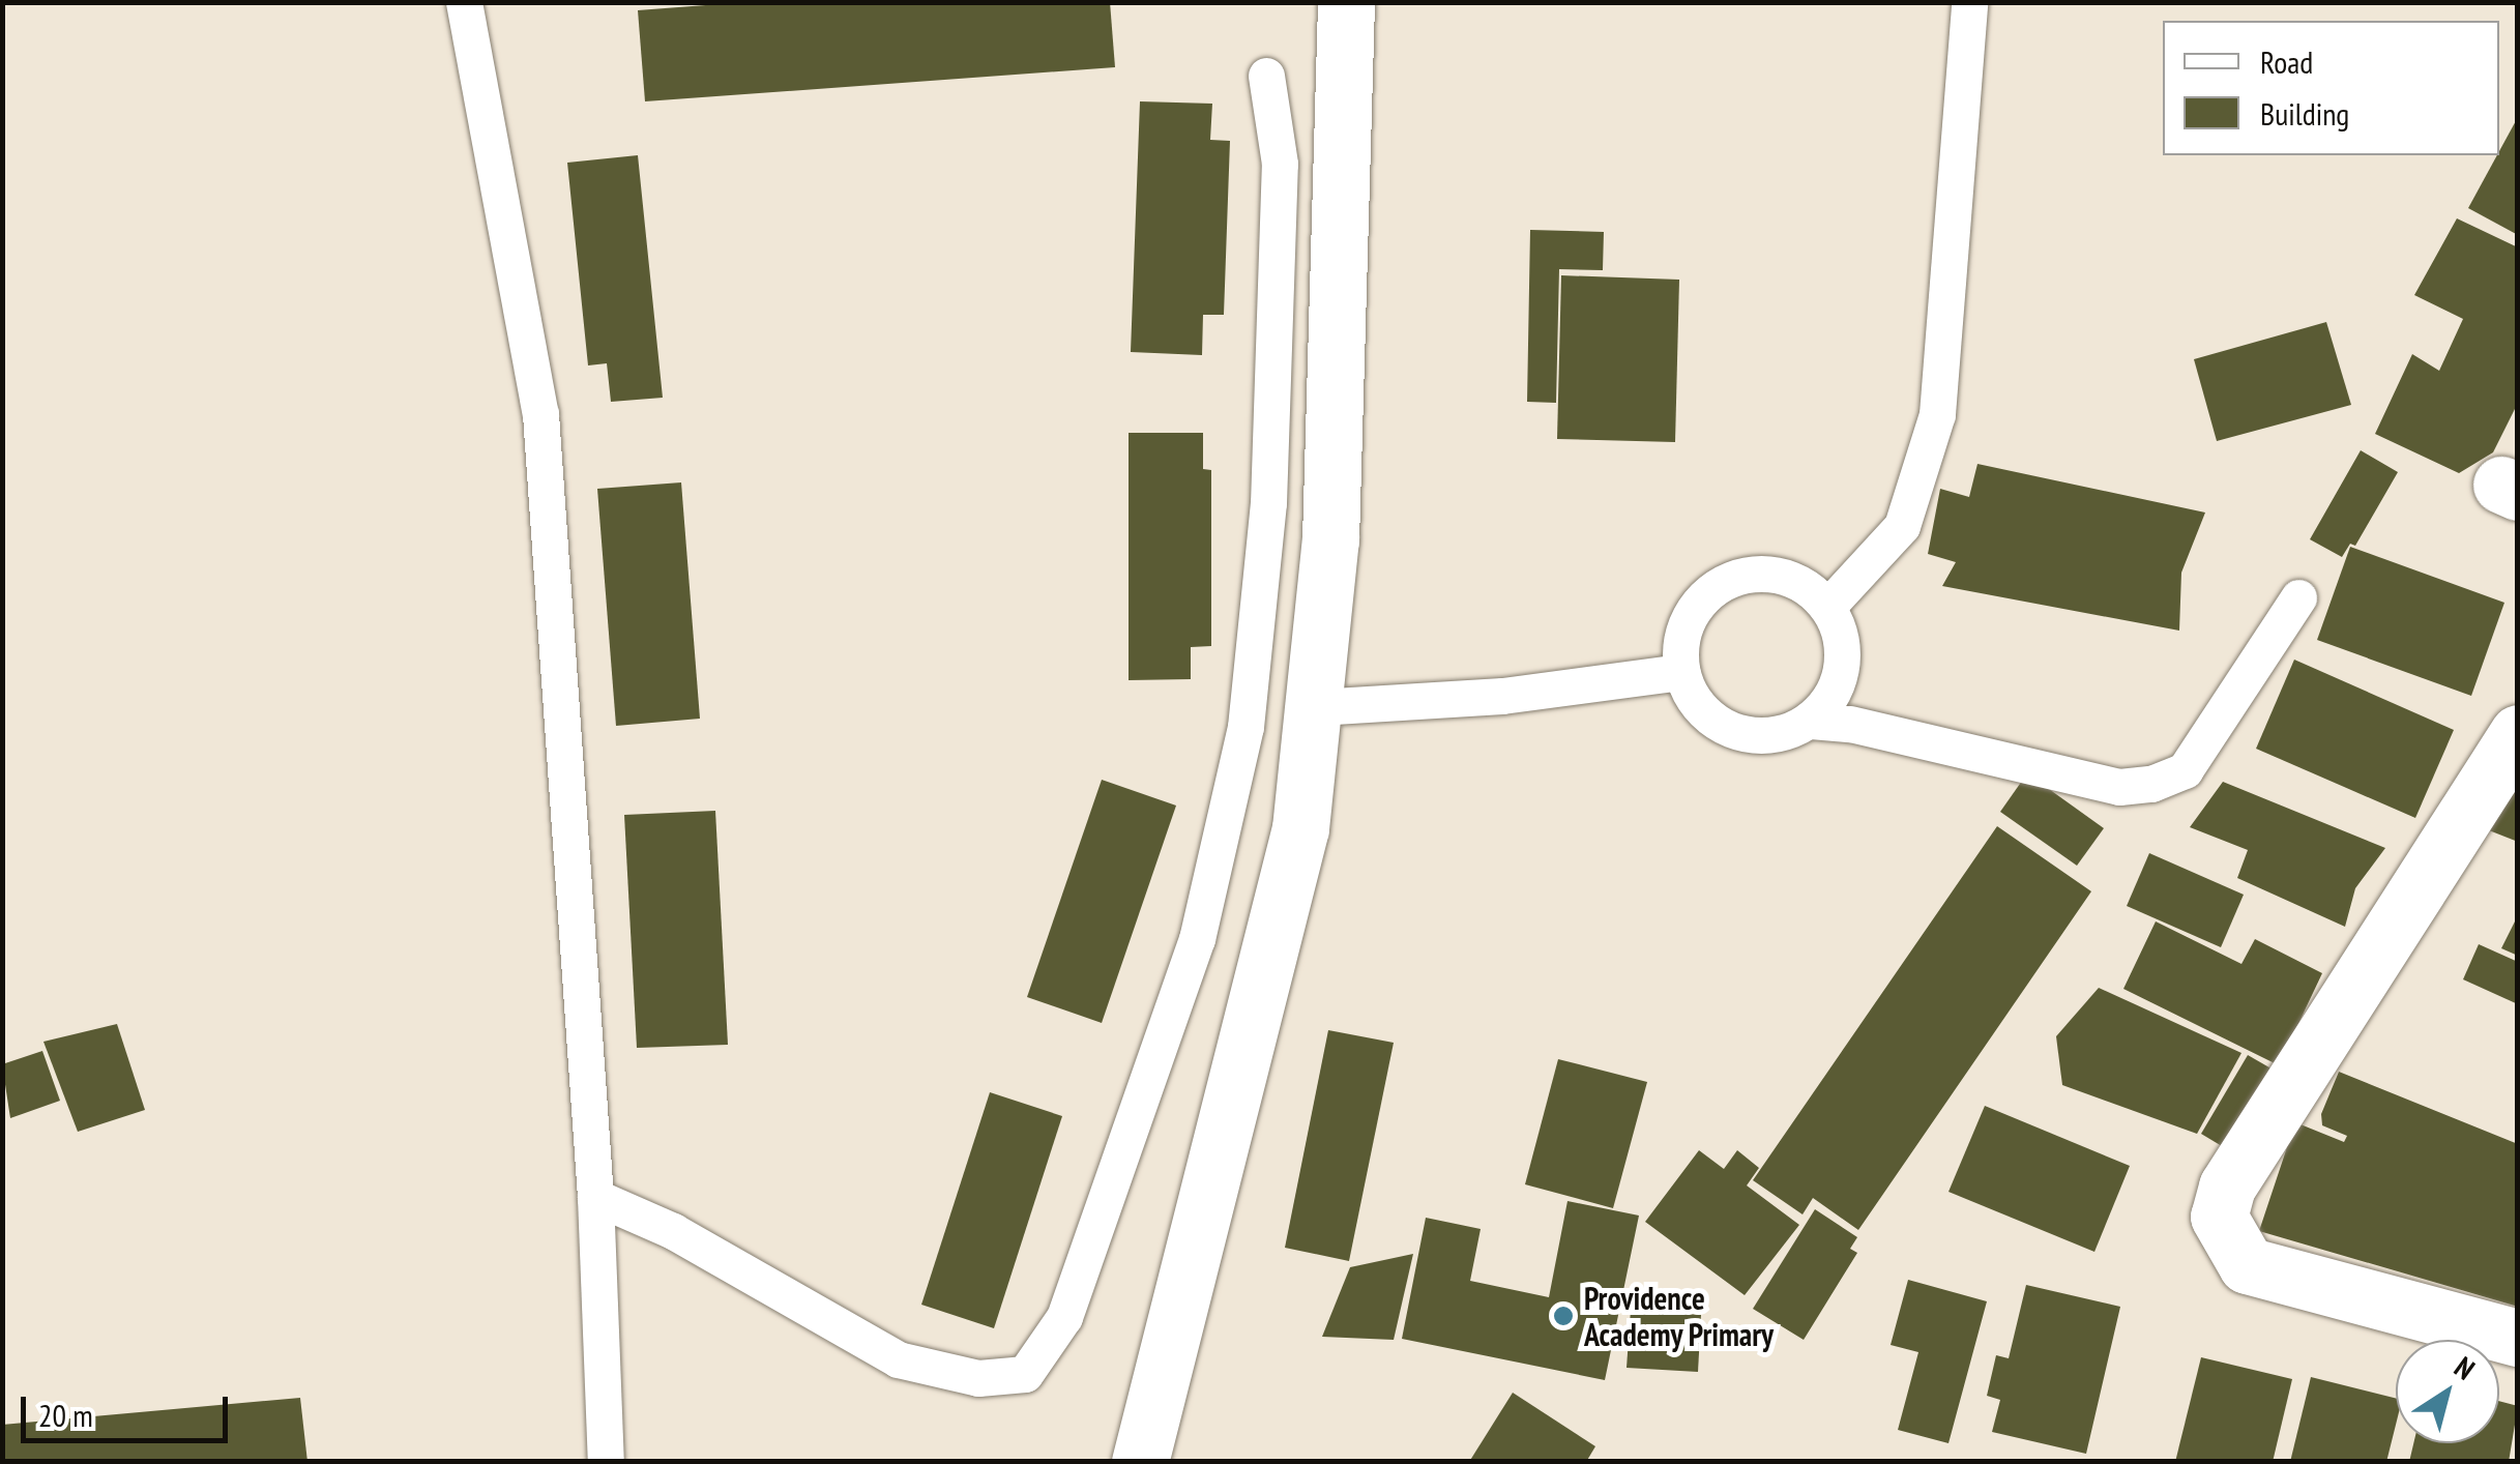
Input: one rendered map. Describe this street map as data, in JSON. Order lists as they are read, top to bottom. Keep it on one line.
{"places":["Providence Academy Primary"],"legend":["Road","Building"],"scale_bar":"20 m","north":"top right"}
